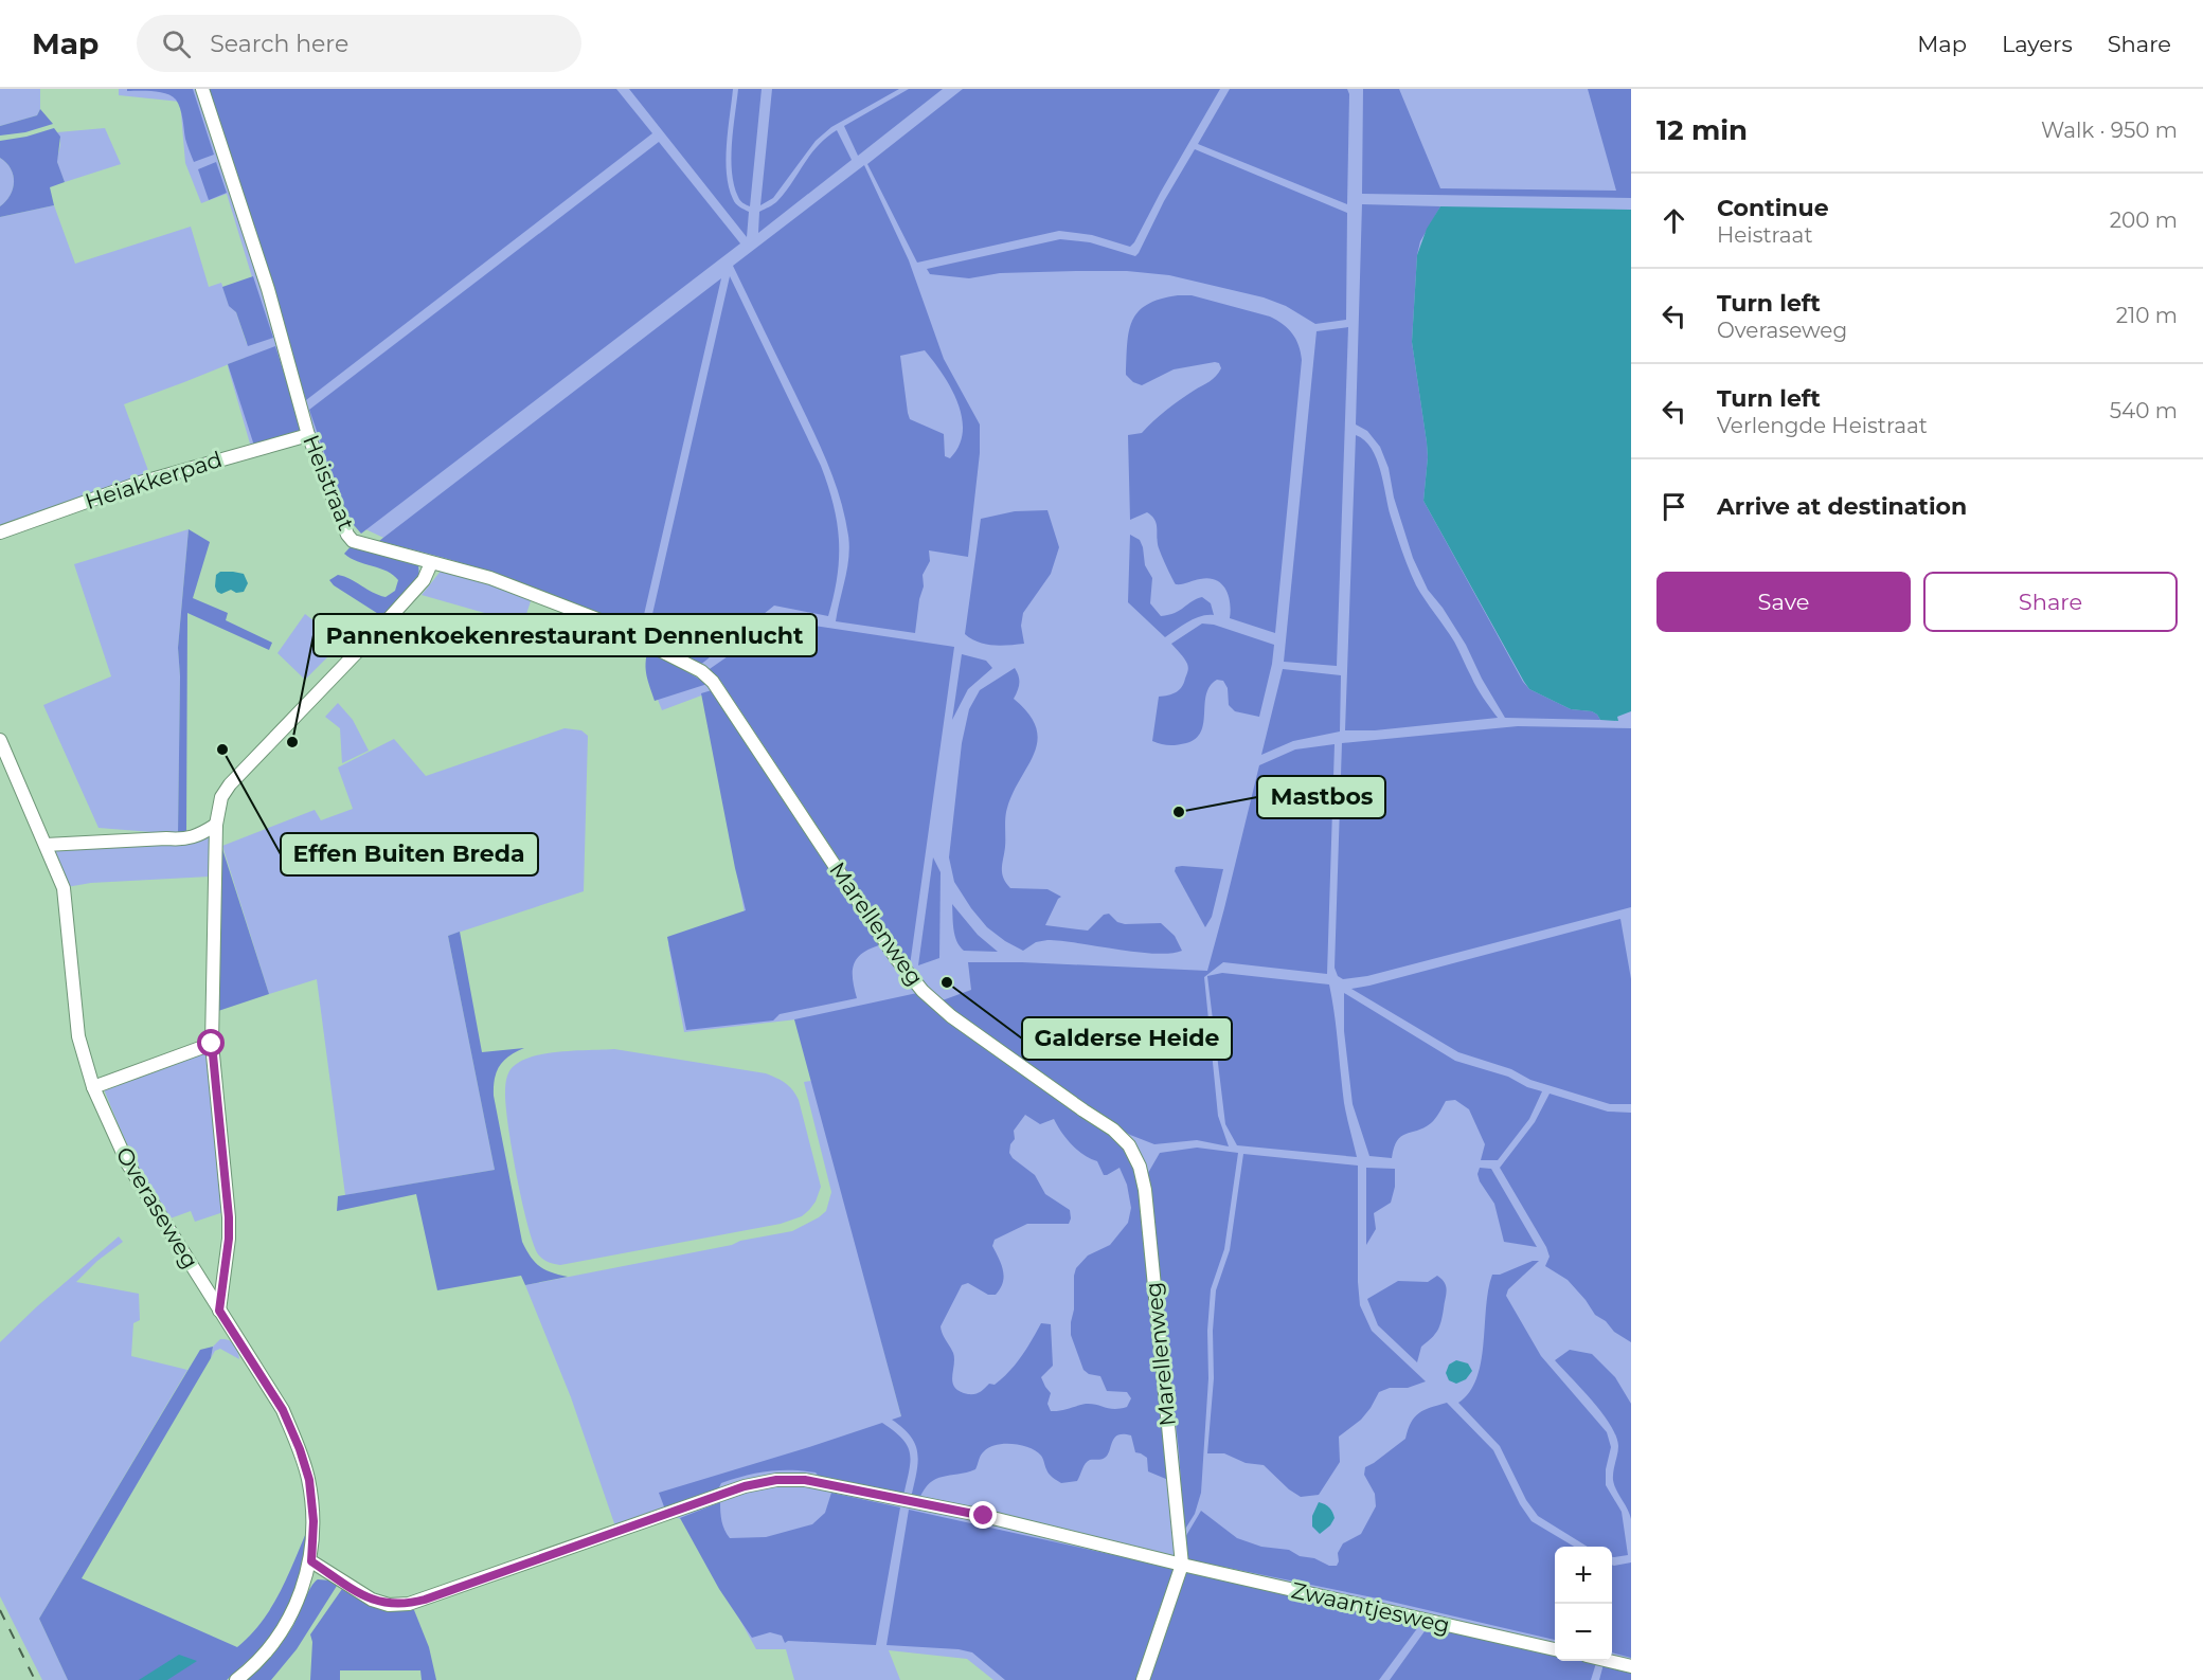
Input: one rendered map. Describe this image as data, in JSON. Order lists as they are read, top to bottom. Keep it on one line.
{"streets":{"street":["Heiakkerpad","Heistraat","Marellenweg","Overaseweg","Zwaantjesweg"]},"crossings":[["Heiakkerpad","Heistraat"],["Heistraat","Marellenweg"],["Marellenweg","Zwaantjesweg"],["Overaseweg","Zwaantjesweg"]],"places":["Pannenkoekenrestaurant Dennenlucht","Effen Buiten Breda","Mastbos","Galderse Heide"],"page":{"header":"Map","search":"Search here","nav":["Map","Layers","Share"],"heading":["12 min","Walk · 950 m"],"list":[["Continue","Heistraat","200 m"],["Turn left","Overaseweg","210 m"],["Turn left","Verlengde Heistraat","540 m"],"Arrive at destination"],"buttons":["Save","Share"],"map_buttons":["+","−"]}}
